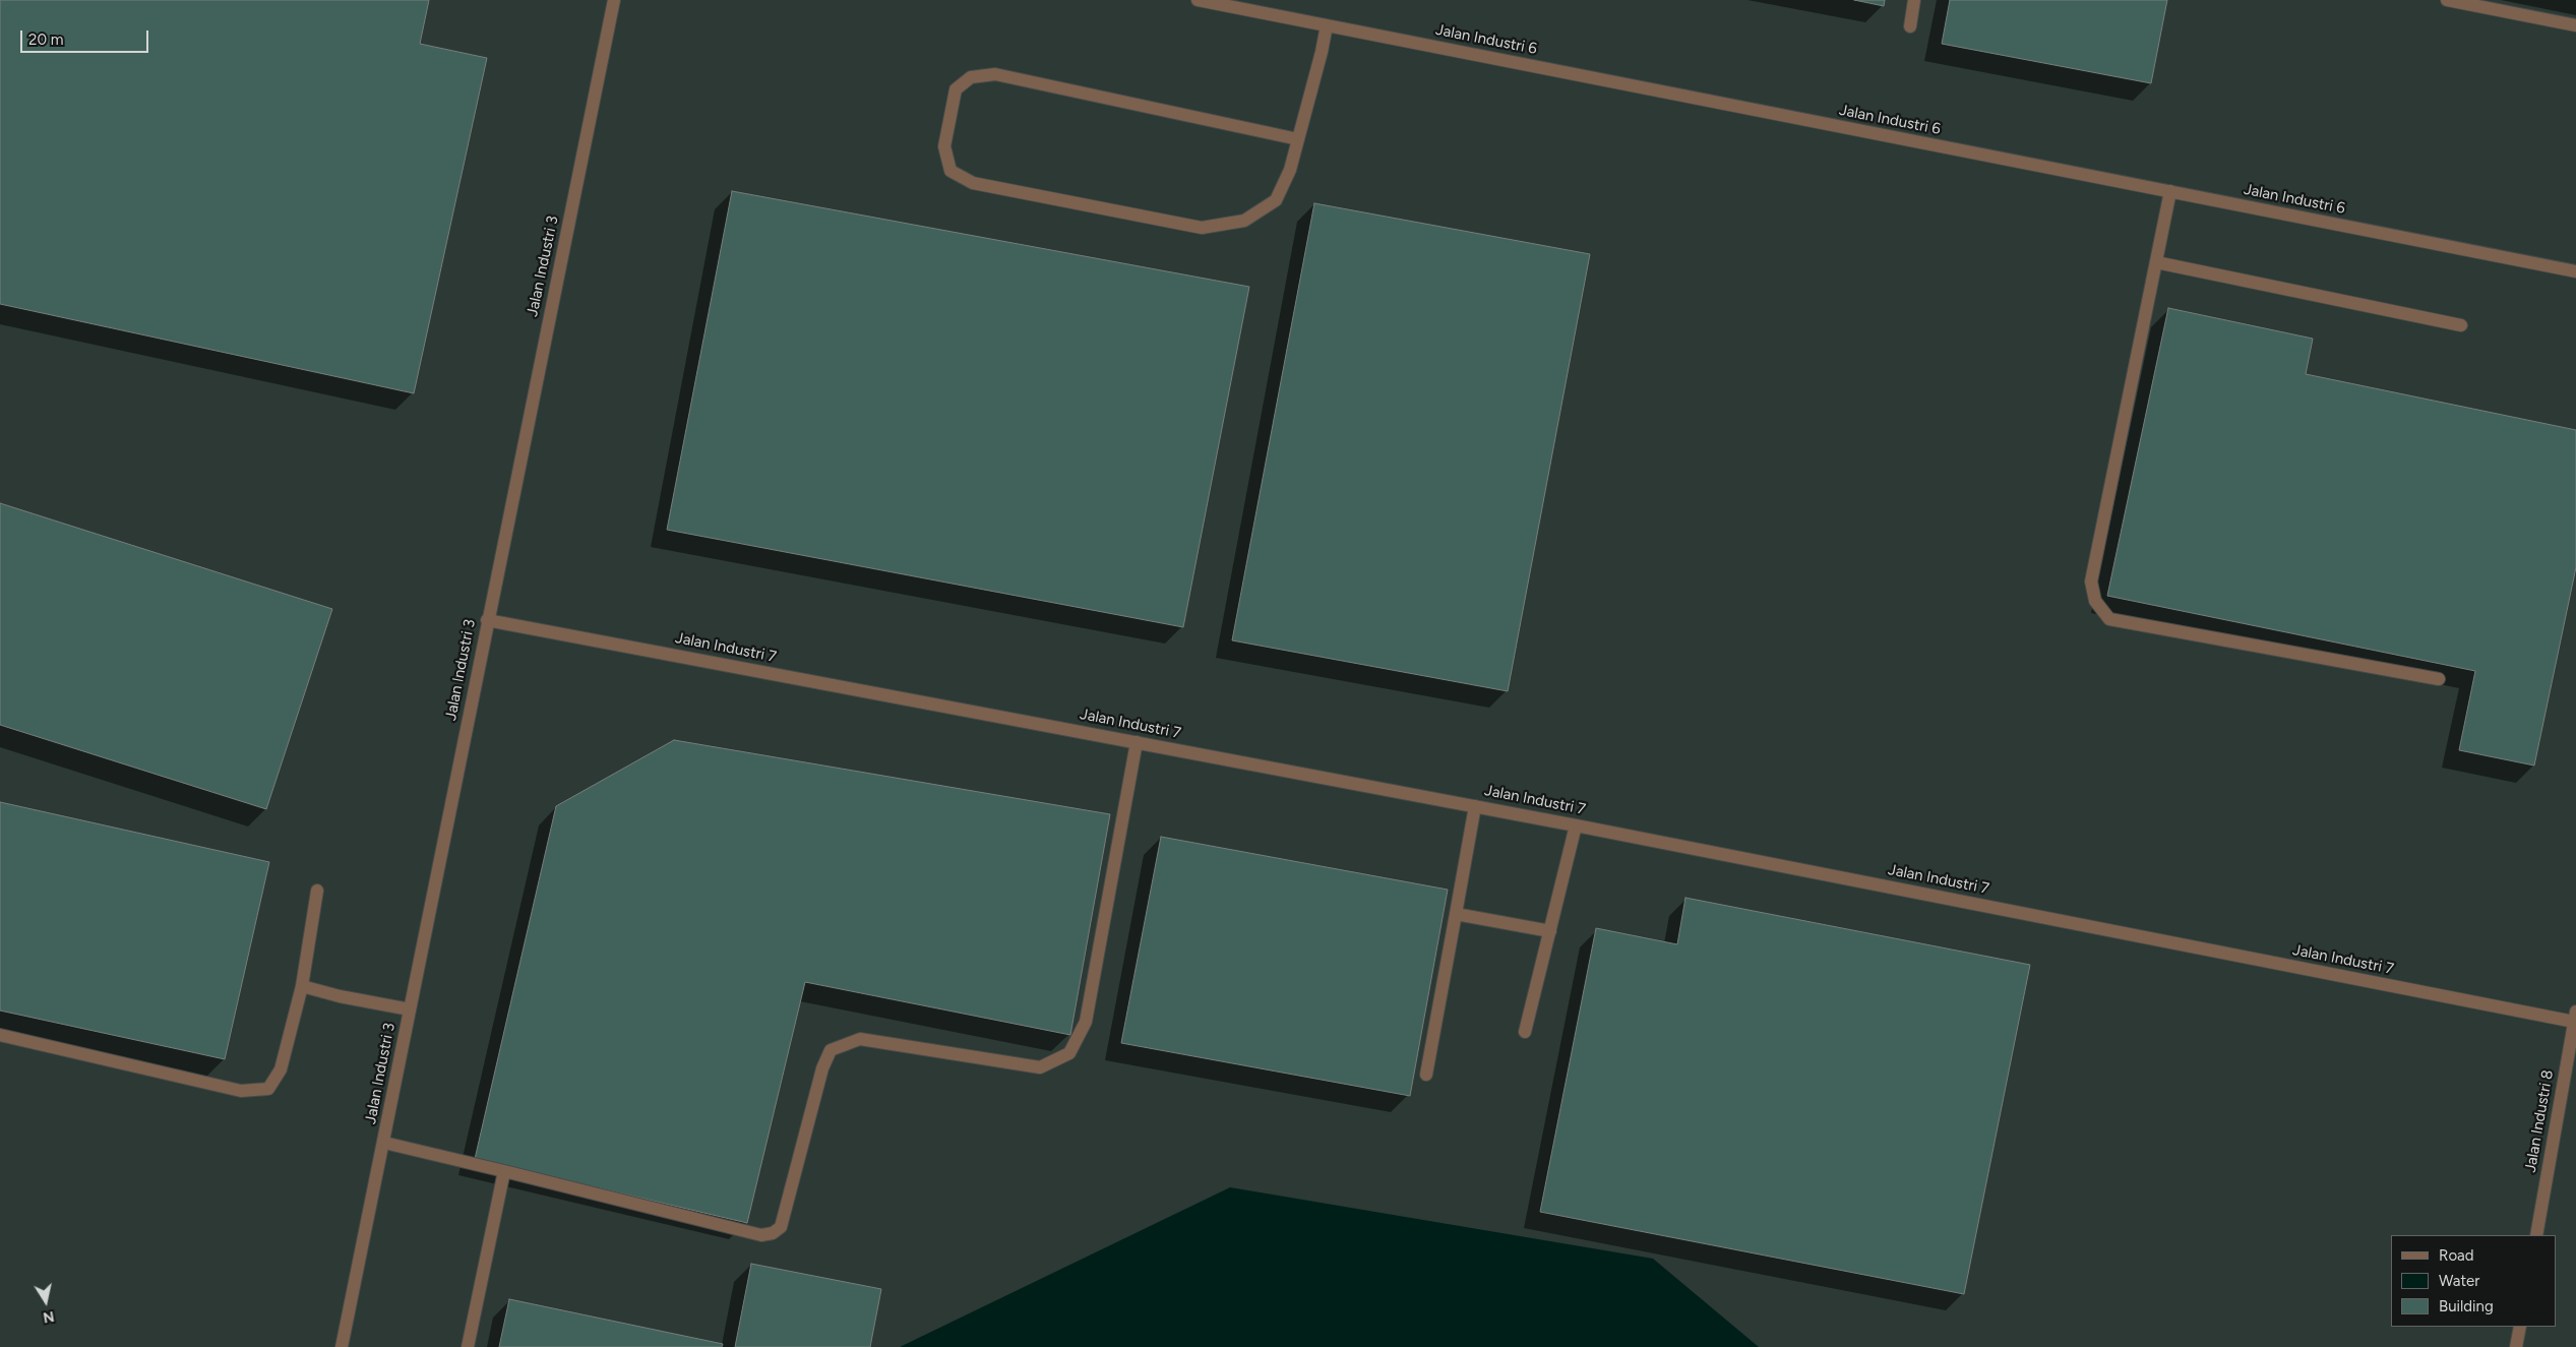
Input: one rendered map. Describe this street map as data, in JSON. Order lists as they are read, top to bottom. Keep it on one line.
{"streets":{"street":["Jalan Industri 6","Jalan Industri 3","Jalan Industri 7","Jalan Industri 8"]},"crossings":[["Jalan Industri 3","Jalan Industri 7"],["Jalan Industri 7","Jalan Industri 8"]],"legend":["Road","Water","Building"],"scale_bar":"20 m","north":"bottom"}
